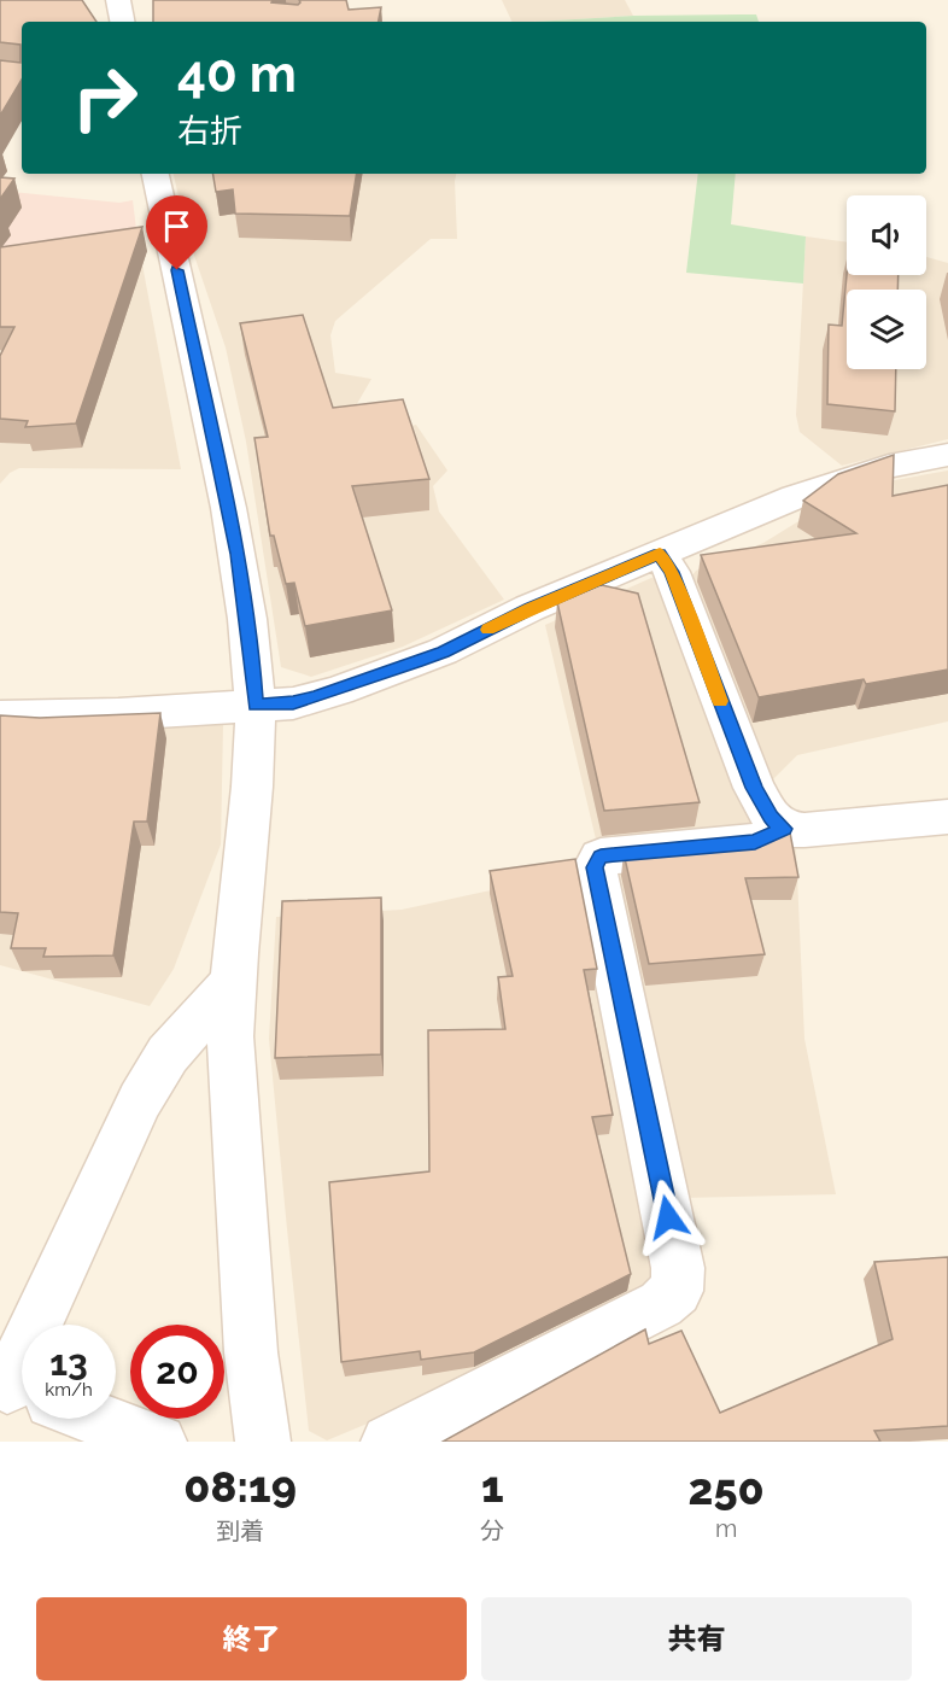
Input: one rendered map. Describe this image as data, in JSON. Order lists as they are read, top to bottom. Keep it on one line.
{"page":{"turn":["40 m","右折"],"speed":"13 km/h","limit":"20","eta":["08:19","到着","1","分","250","m"],"buttons":["終了","共有"]}}
